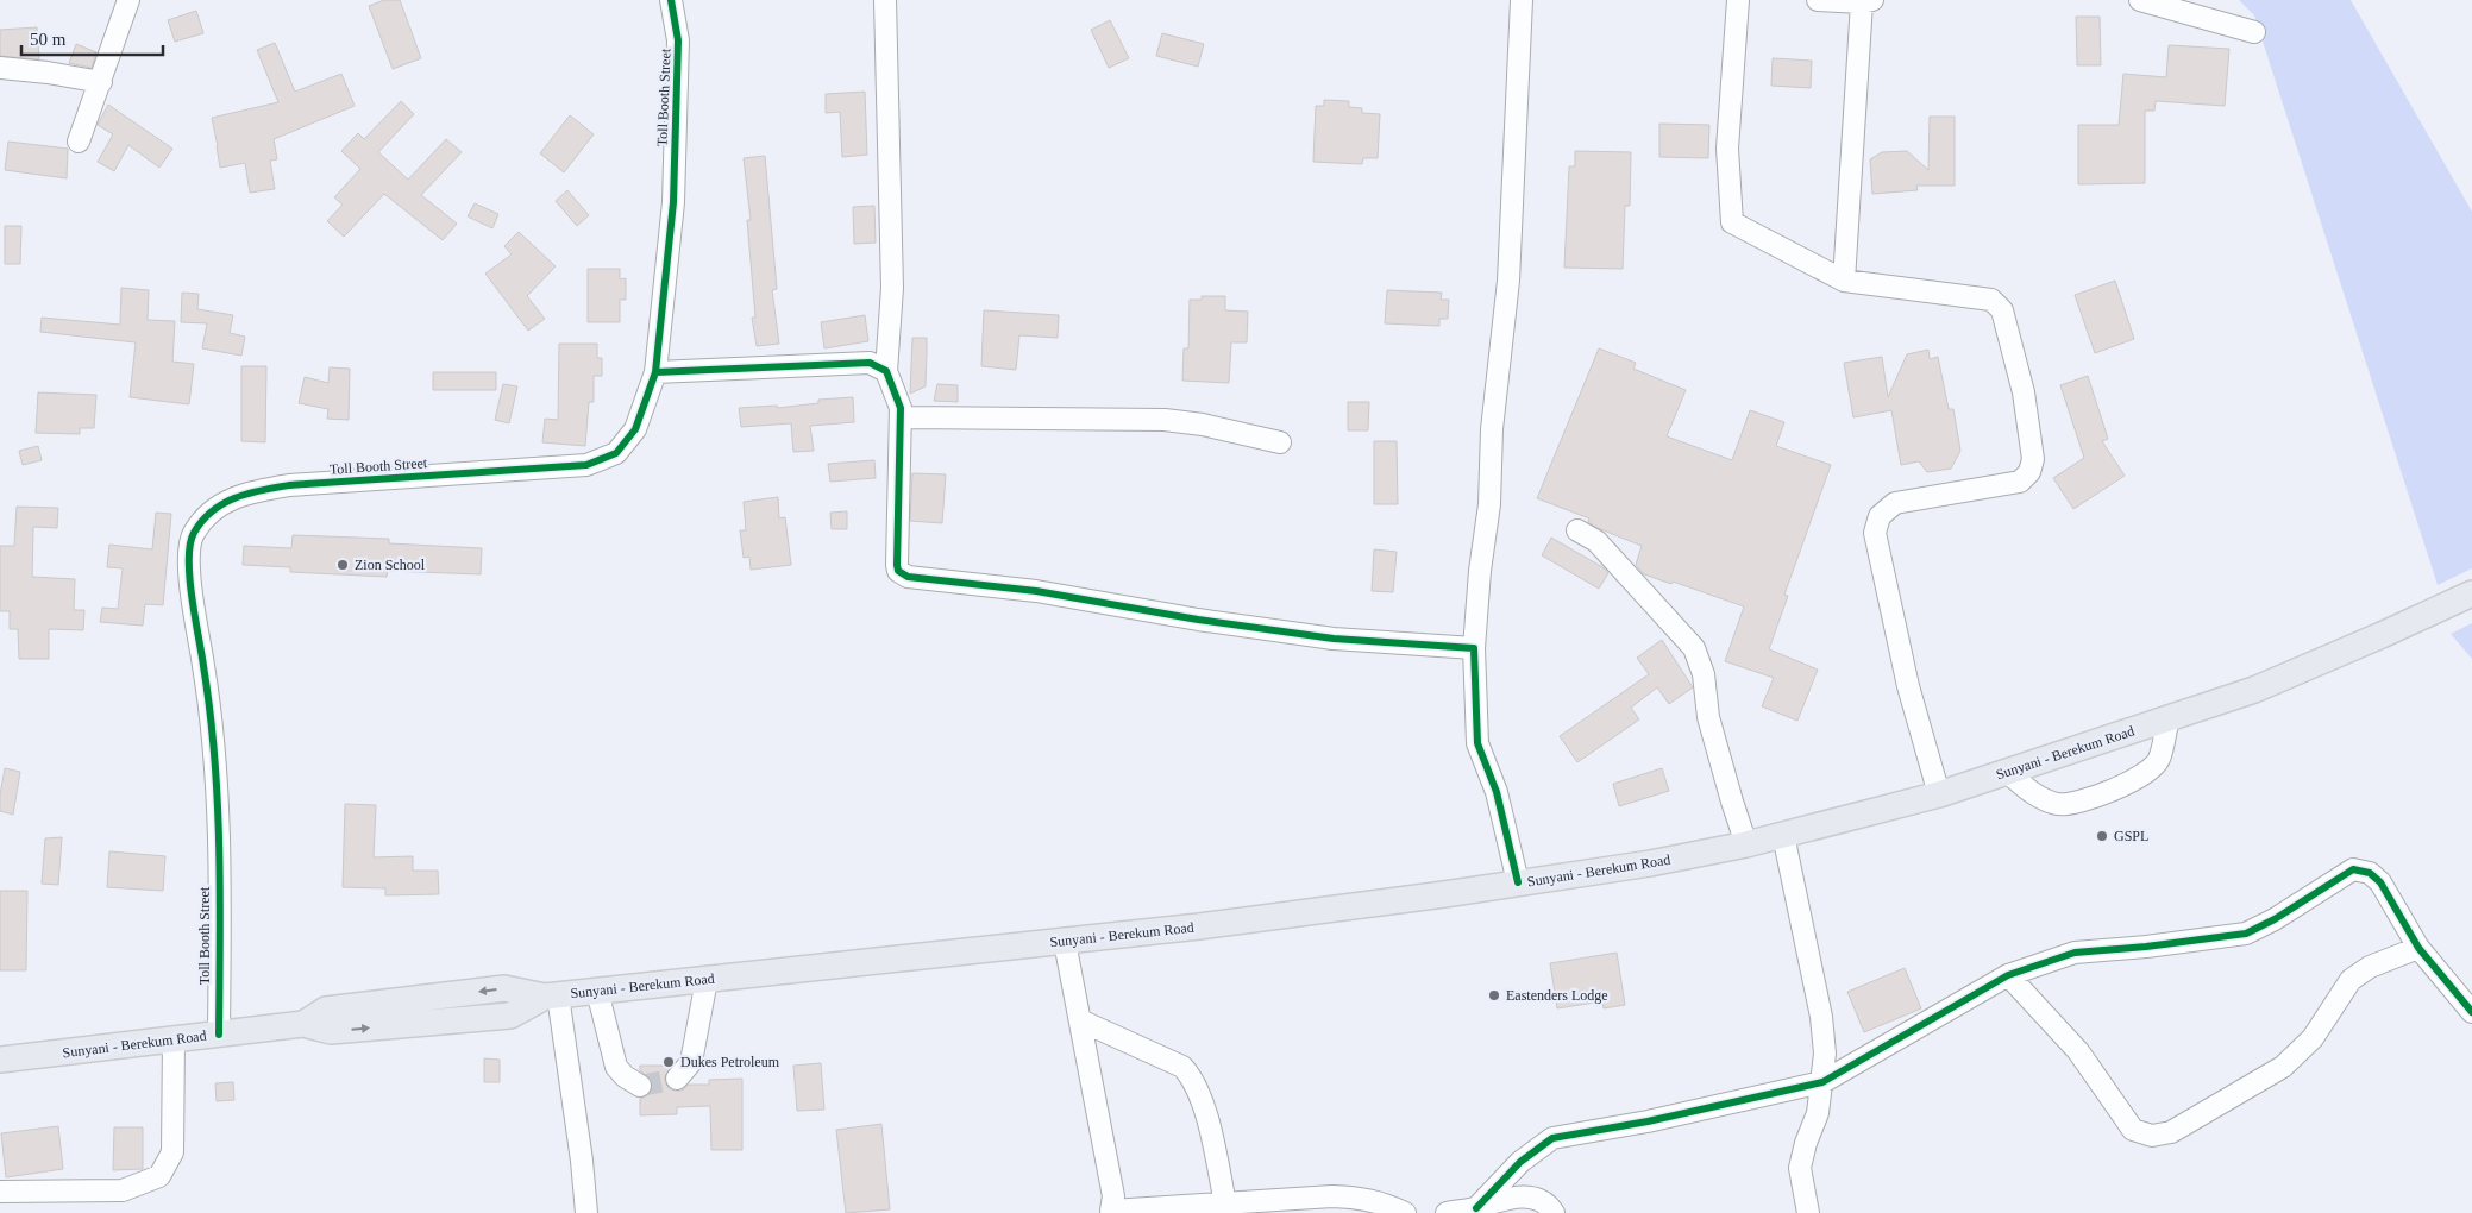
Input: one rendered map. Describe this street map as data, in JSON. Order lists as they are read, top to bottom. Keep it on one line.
{"streets":{"main road":["Sunyani - Berekum Road"],"street":["Toll Booth Street"]},"crossings":[["Toll Booth Street","Sunyani - Berekum Road"]],"places":["Zion School","GSPL","Eastenders Lodge","Dukes Petroleum"],"scale_bar":"50 m"}
